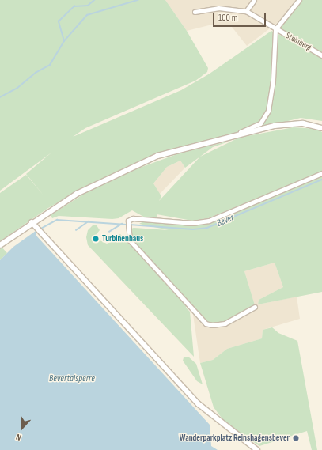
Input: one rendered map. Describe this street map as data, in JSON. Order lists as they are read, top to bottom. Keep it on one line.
{"streets":{"street":["Steinberg"]},"water":["Bever","Bevertalsperre"],"places":["Turbinenhaus","Wanderparkplatz Reinshagensbever"],"scale_bar":"100 m","north":"bottom"}
